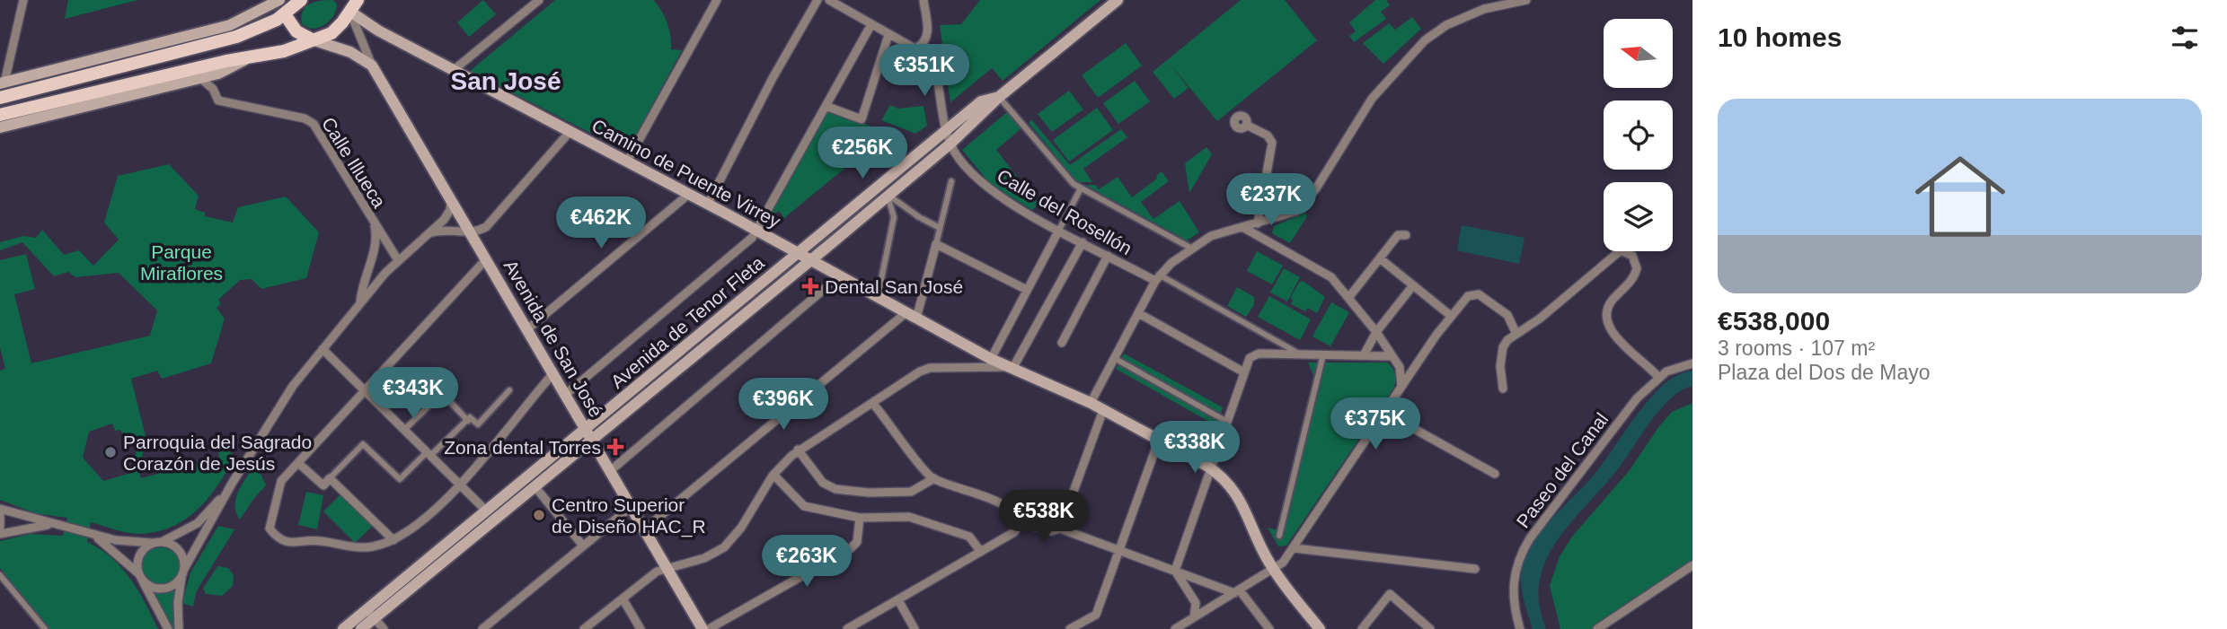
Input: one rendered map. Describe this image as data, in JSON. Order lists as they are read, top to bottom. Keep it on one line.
{"streets":{"main road":["Camino de Puente Virrey","Avenida de Tenor Fleta","Avenida de San José"],"street":["Calle Illueca","Calle del Rosellón","Paseo del Canal"]},"crossings":[["Camino de Puente Virrey","Avenida de Tenor Fleta"],["Camino de Puente Virrey","Avenida de San José"],["Calle del Rosellón","Avenida de Tenor Fleta"],["Avenida de Tenor Fleta","Avenida de San José"]],"districts":["San José"],"parks":["Parque Miraflores"],"places":{"health":["Dental San José","Zona dental Torres"],"other":["Parroquia del Sagrado Corazón de Jesús","Centro Superior de Diseño HAC_R"]},"north":"left","page":{"heading":"10 homes","price":["€351K","€256K","€237K","€462K","€343K","€396K","€375K","€338K","€538K","€263K"],"list":[{"name":"€538,000","note":"3 rooms · 107 m² · Plaza del Dos de Mayo"}]}}
